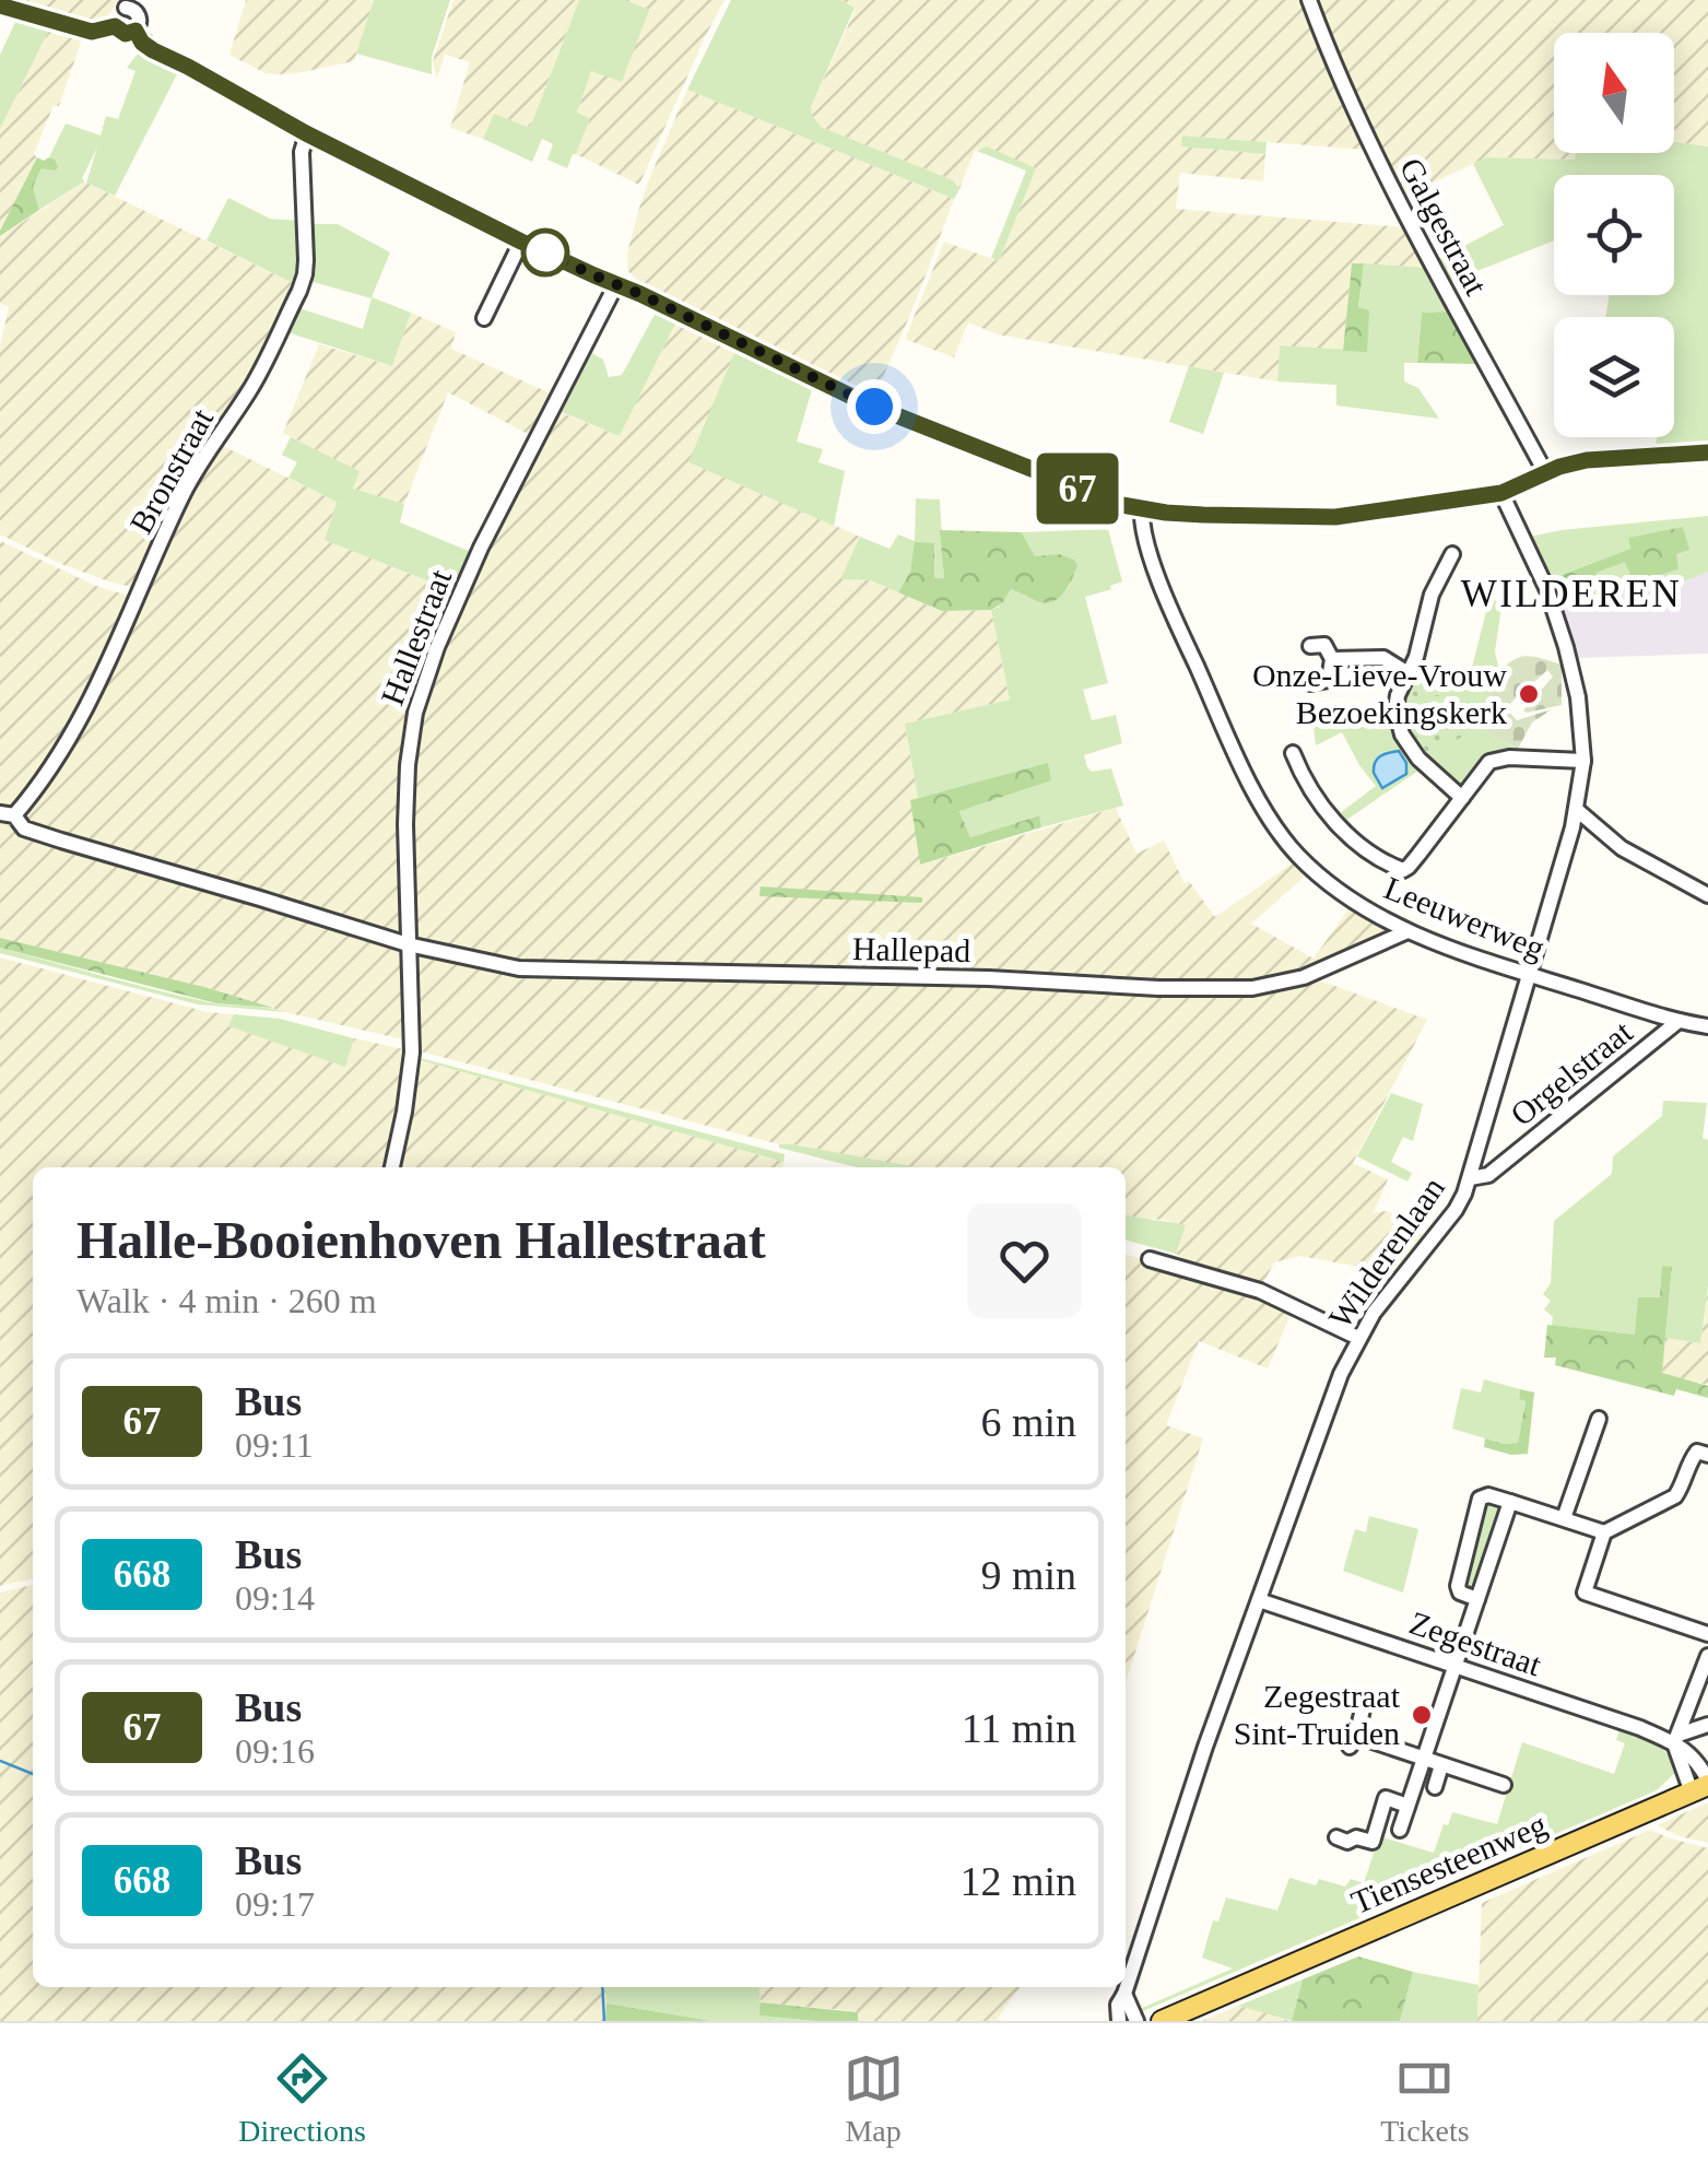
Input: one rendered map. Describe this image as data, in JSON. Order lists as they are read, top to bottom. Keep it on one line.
{"streets":{"main road":["Tiensesteenweg"],"street":["Galgestraat","Bronstraat","Hallestraat","Leeuwerweg","Hallepad","Orgelstraat","Wilderenlaan","Zegestraat"]},"crossings":[["Bronstraat","Hallestraat"],["Bronstraat","Hallepad"],["Hallestraat","Hallepad"],["Leeuwerweg","Hallepad"],["Leeuwerweg","Orgelstraat"],["Leeuwerweg","Wilderenlaan"],["Orgelstraat","Wilderenlaan"],["Wilderenlaan","Zegestraat"]],"districts":["WILDEREN"],"places":["Onze-Lieve-Vrouw Bezoekingskerk","Zegestraat Sint-Truiden"],"lines":["bus line 67"],"north":"top","page":{"on_map":"67","heading":["Halle-Booienhoven Hallestraat","Walk · 4 min · 260 m"],"list":[{"mark":"67","name":"Bus","note":"09:11","value":"6 min"},{"mark":"668","name":"Bus","note":"09:14","value":"9 min"},{"mark":"67","name":"Bus","note":"09:16","value":"11 min"},{"mark":"668","name":"Bus","note":"09:17","value":"12 min"}],"tabs":["Directions","Map","Tickets"]}}
